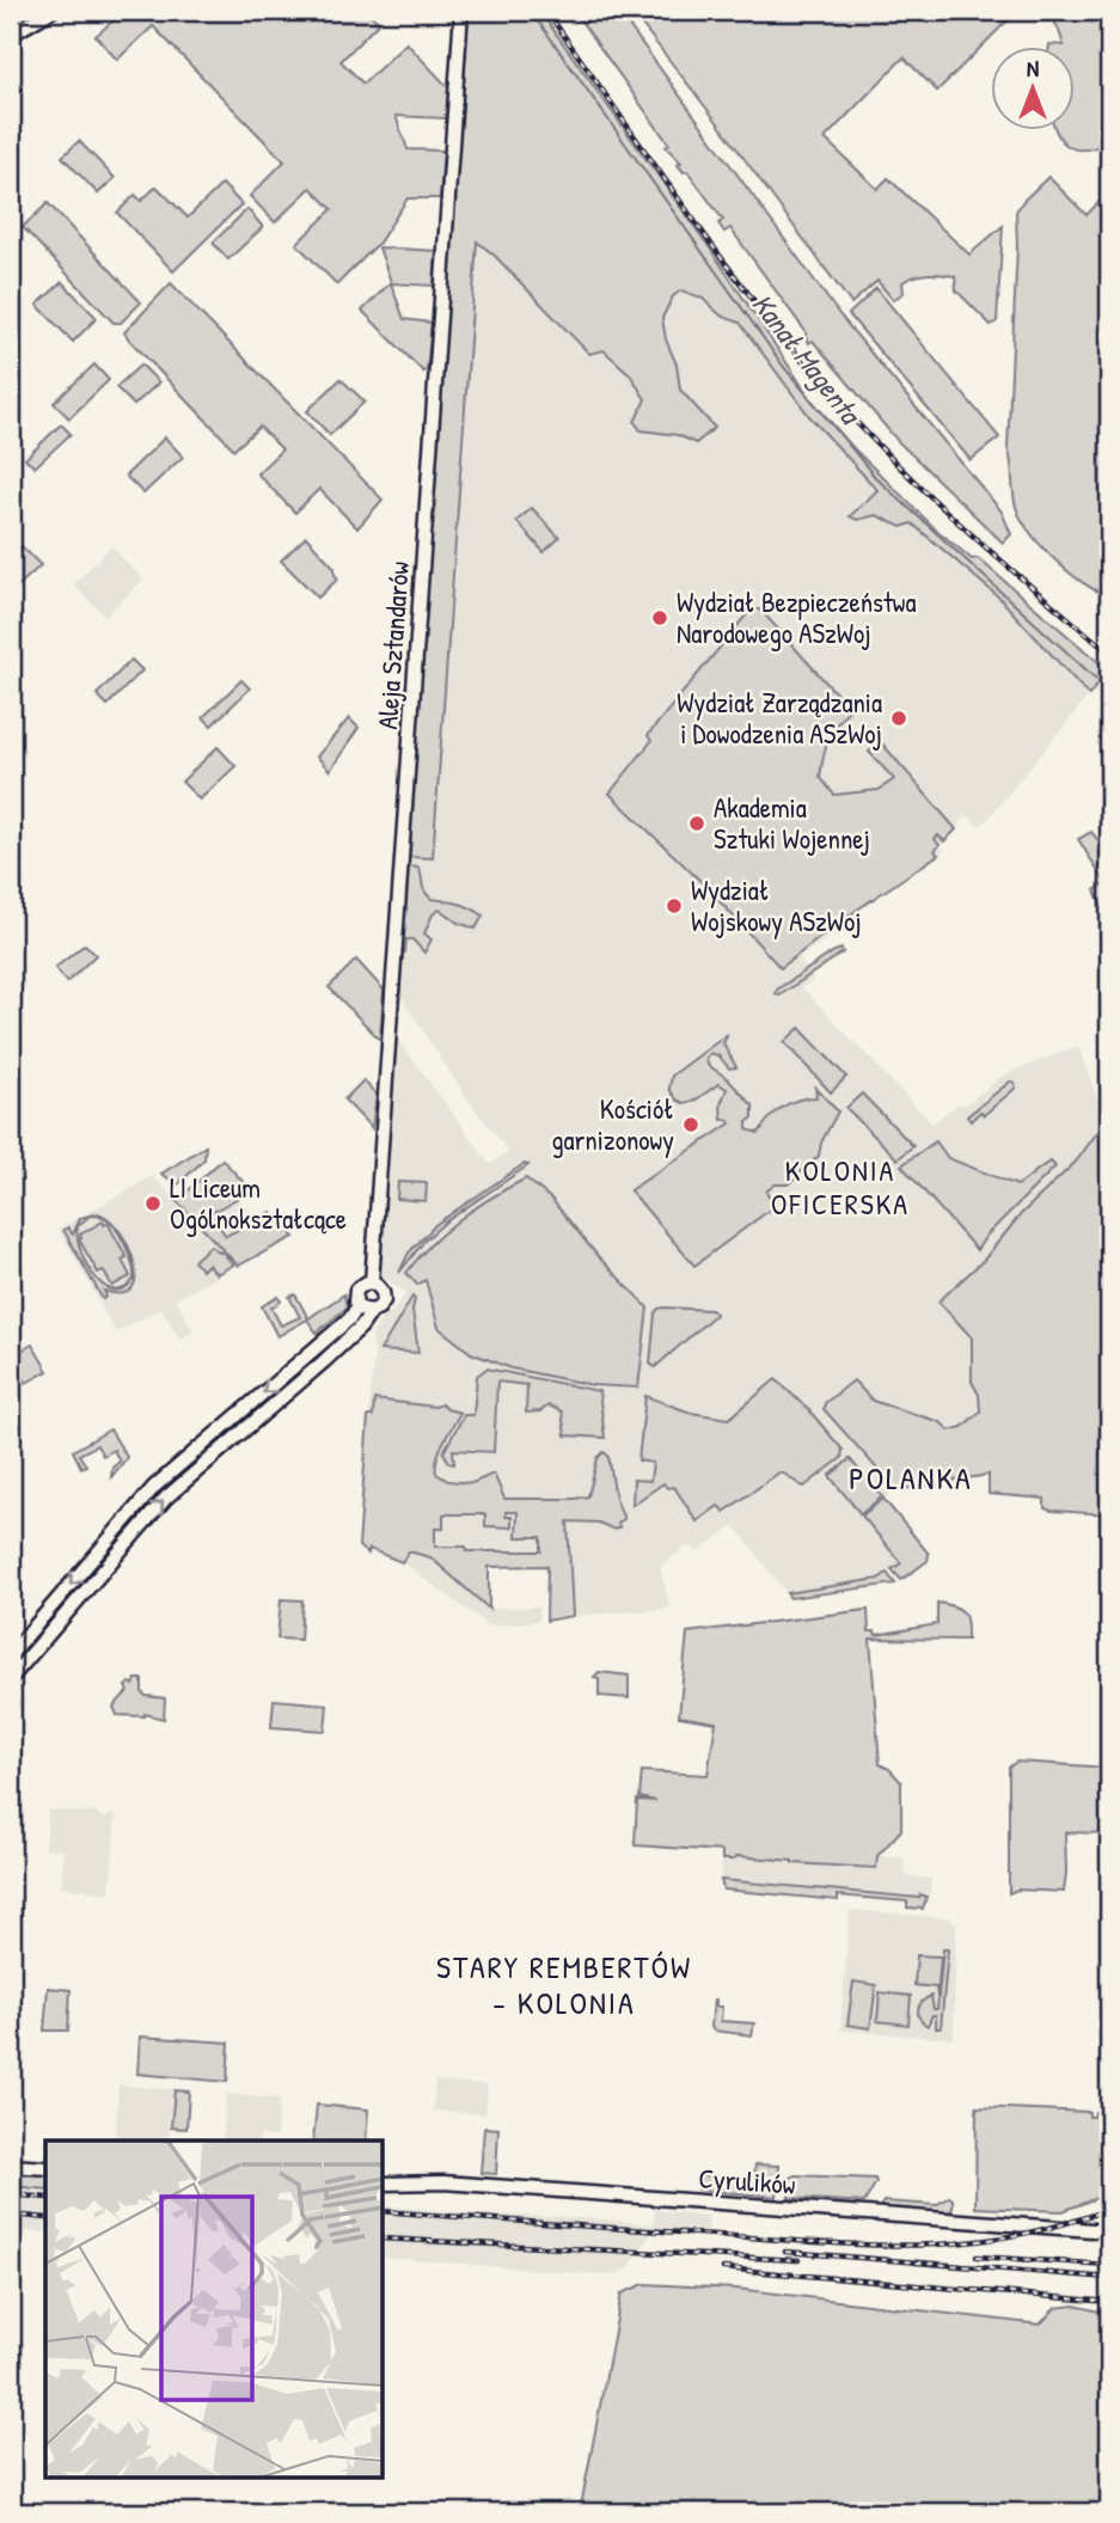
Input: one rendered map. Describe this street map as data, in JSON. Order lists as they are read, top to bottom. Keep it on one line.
{"streets":{"street":["Aleja Sztandarów","Cyrulików"]},"districts":["KOLONIA OFICERSKA","POLANKA","STARY REMBERTÓW - KOLONIA"],"water":["Kanał Magenta"],"places":["Wydział Bezpieczeństwa Narodowego ASzWoj","Wydział Zarządzania i Dowodzenia ASzWoj","Akademia Sztuki Wojennej","Wydział Wojskowy ASzWoj","Kościół garnizonowy","LI Liceum Ogólnokształcące"],"north":"top"}
